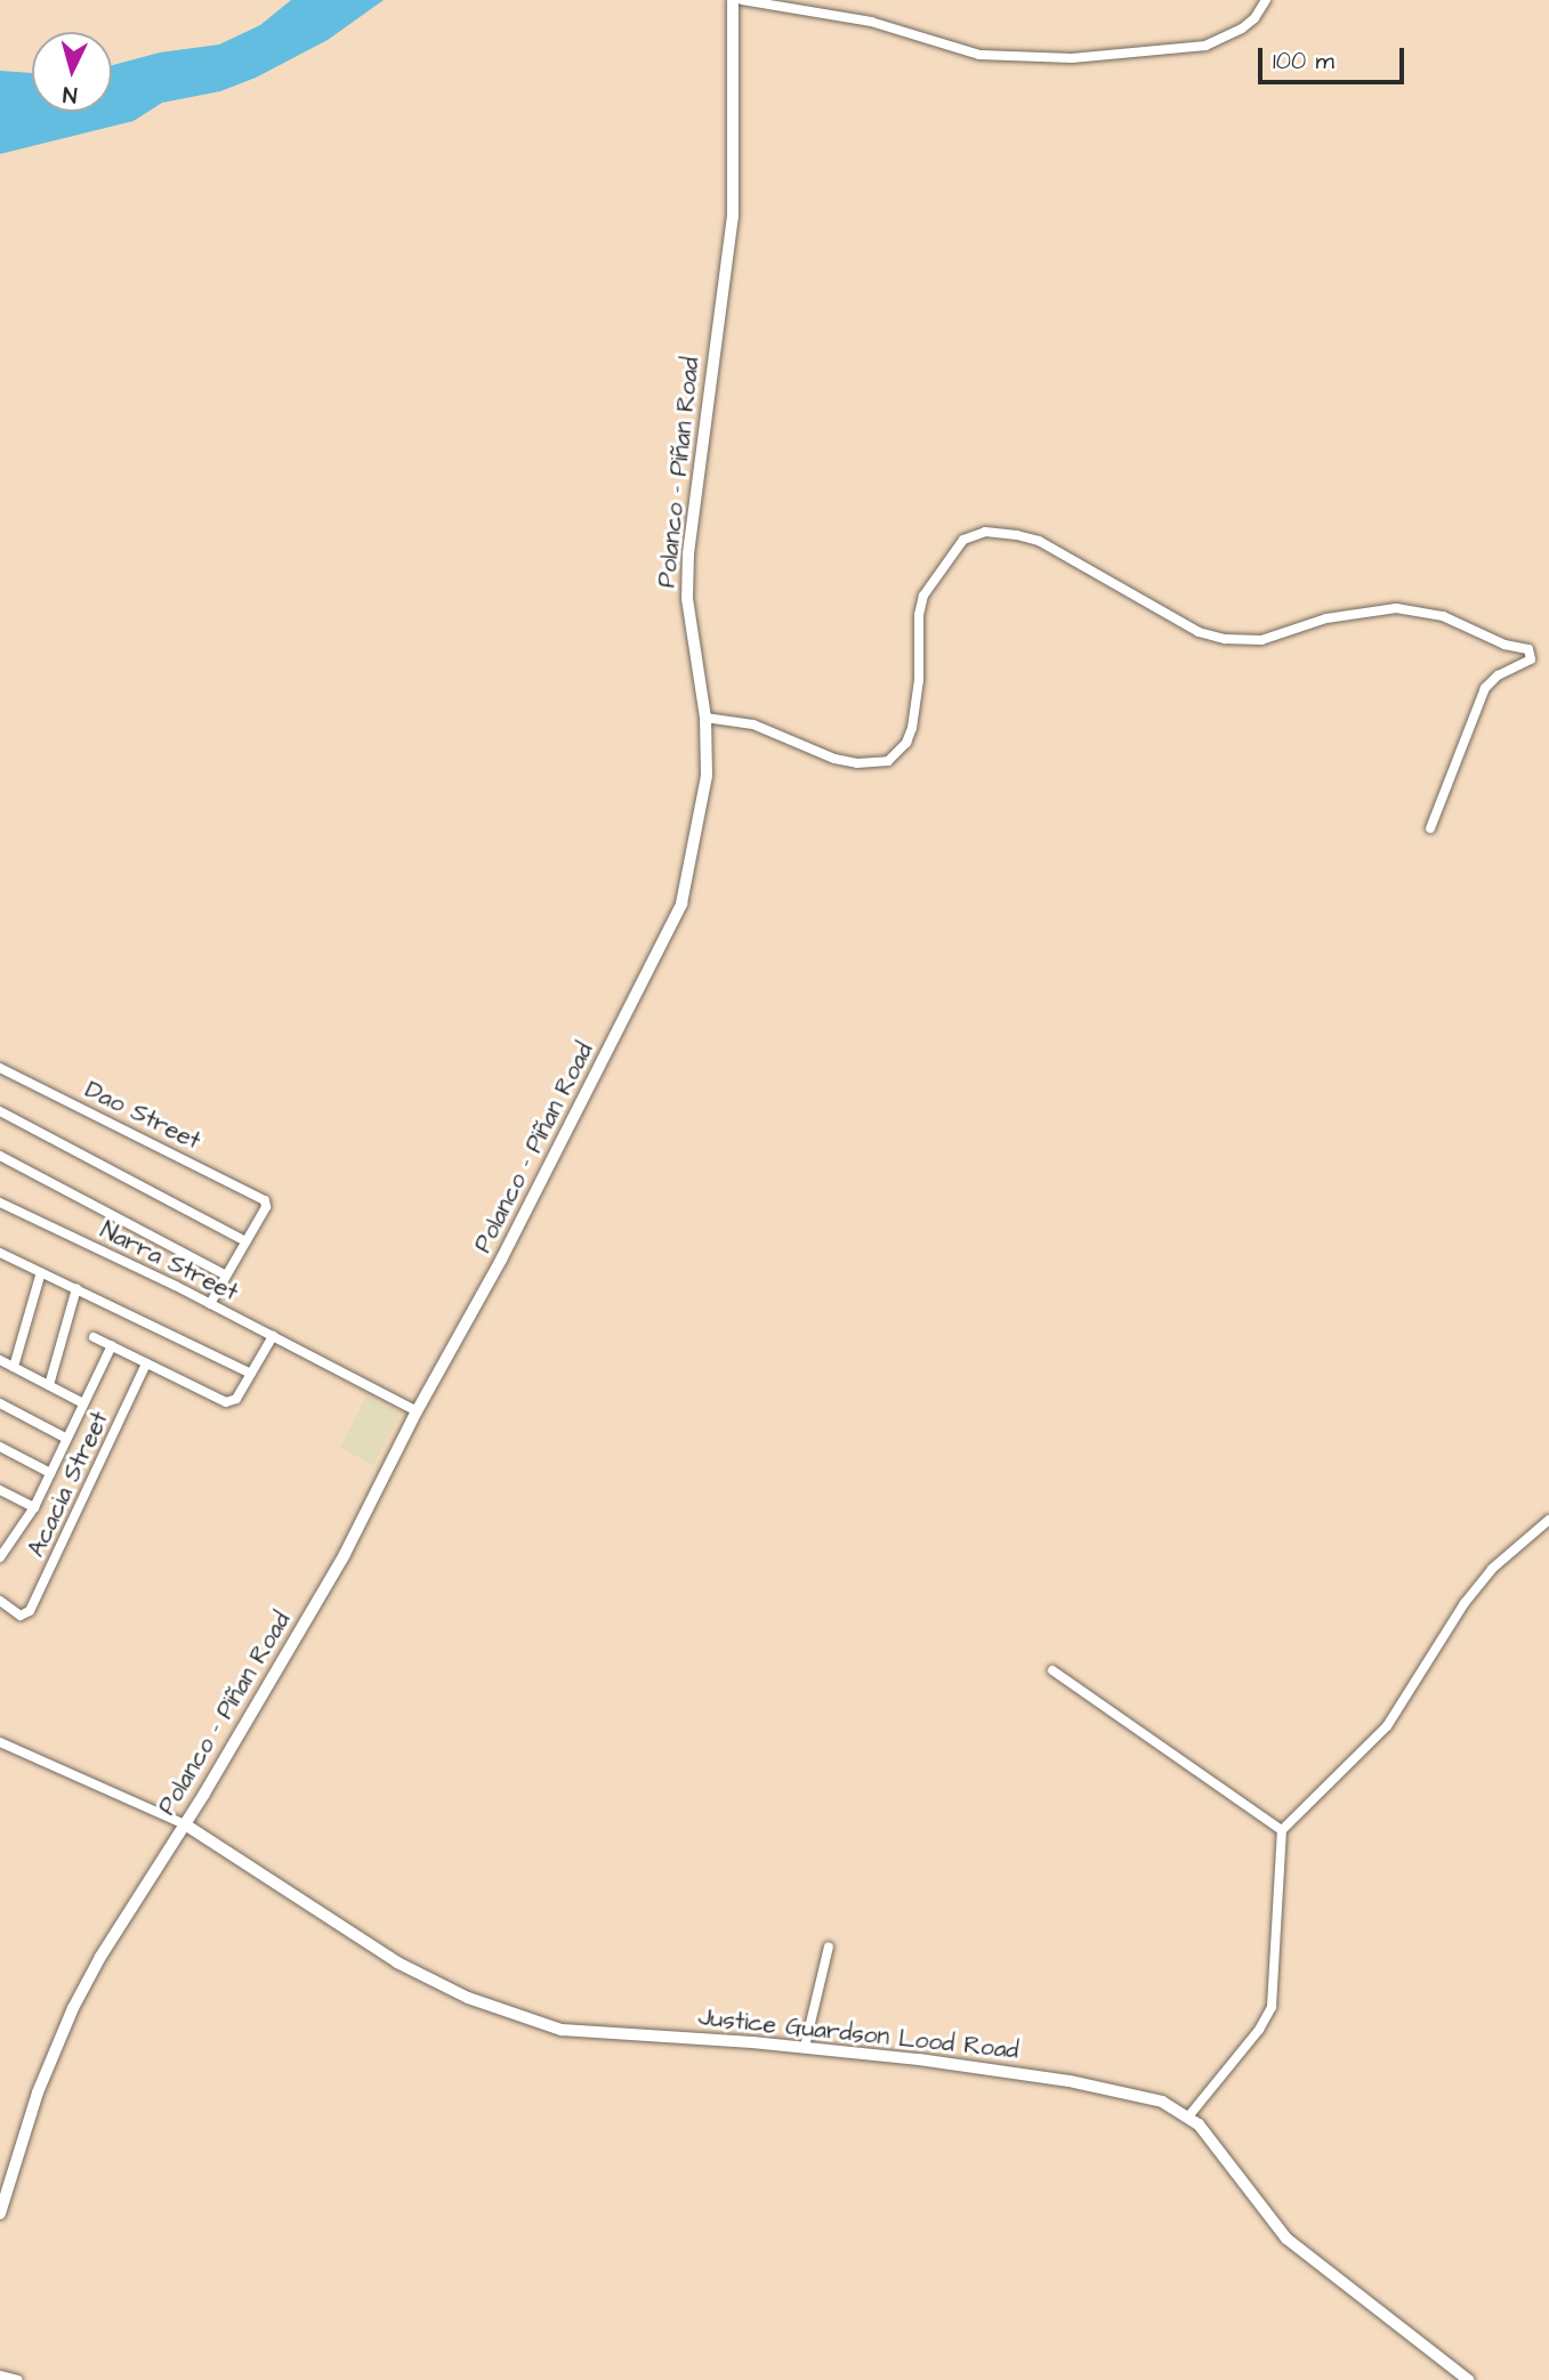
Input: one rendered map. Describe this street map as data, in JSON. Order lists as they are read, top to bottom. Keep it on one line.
{"streets":{"main road":["Polanco - Piñan Road","Justice Guardson Lood Road"],"street":["Dao Street","Narra Street","Acacia Street"]},"crossings":[["Polanco - Piñan Road","Narra Street"],["Polanco - Piñan Road","Justice Guardson Lood Road"]],"scale_bar":"100 m","north":"bottom"}
